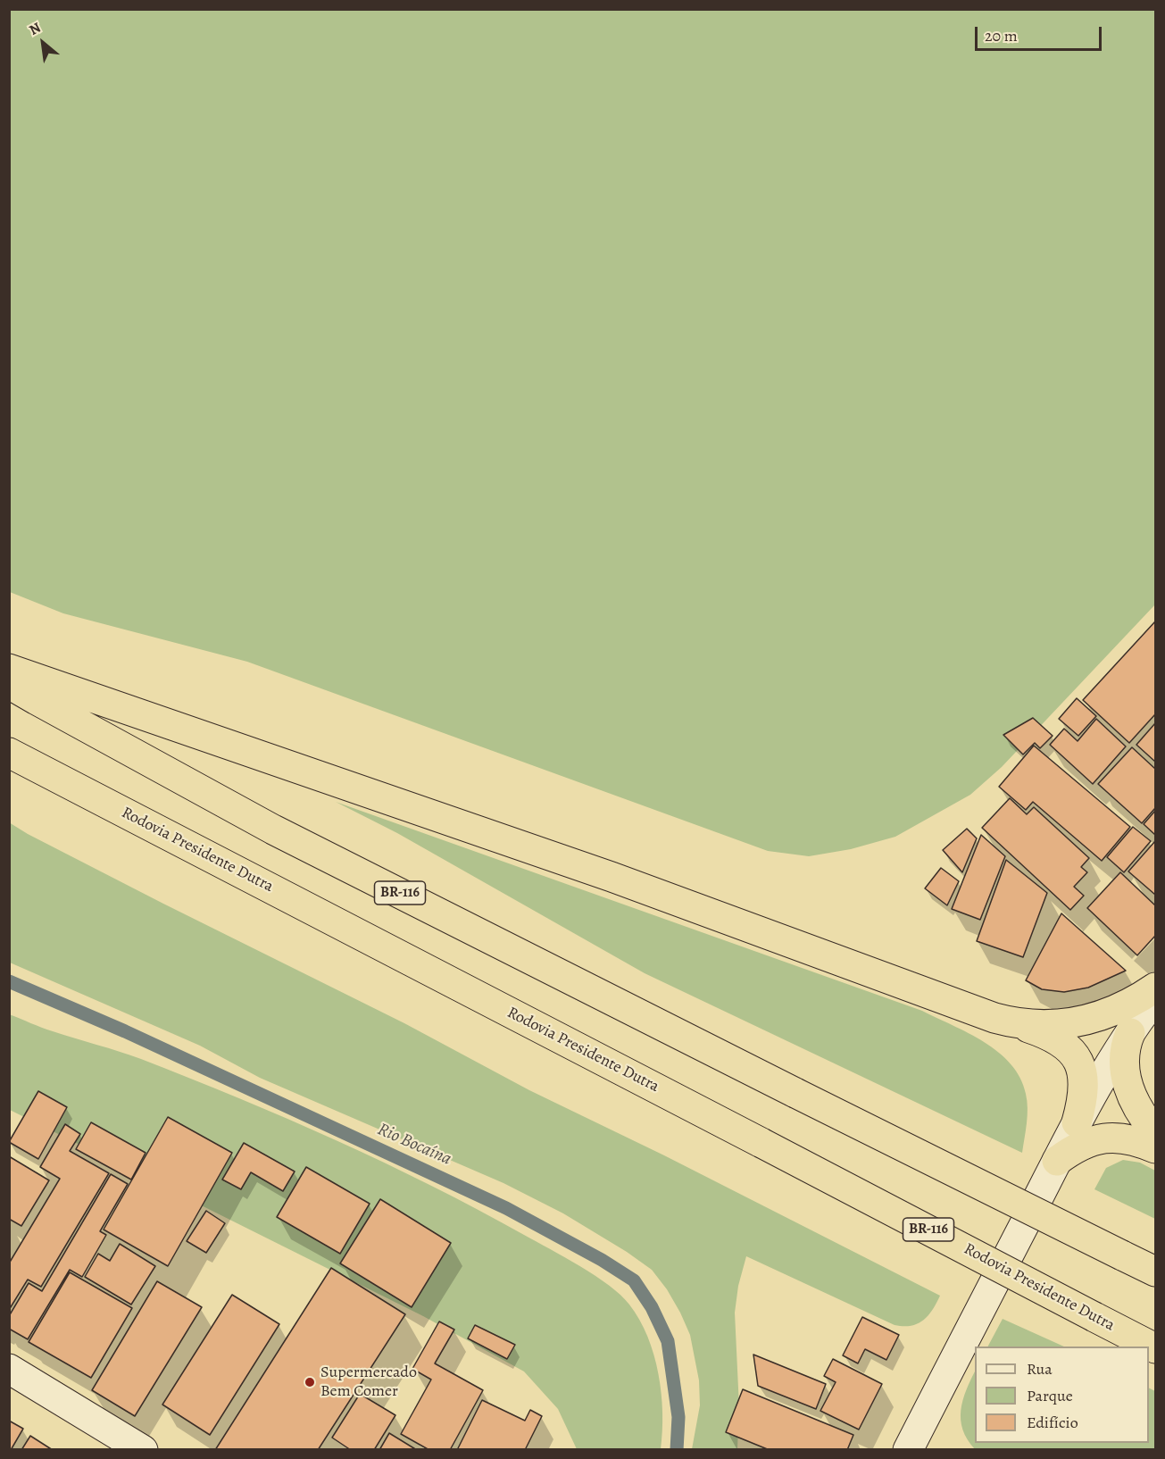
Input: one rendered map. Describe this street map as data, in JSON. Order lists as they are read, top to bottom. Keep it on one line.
{"streets":{"highway":["Rodovia Presidente Dutra","BR-116"]},"water":["Rio Bocaína"],"places":["Supermercado Bem Comer"],"legend":["Rua","Parque","Edifício"],"scale_bar":"20 m","north":"top left"}
